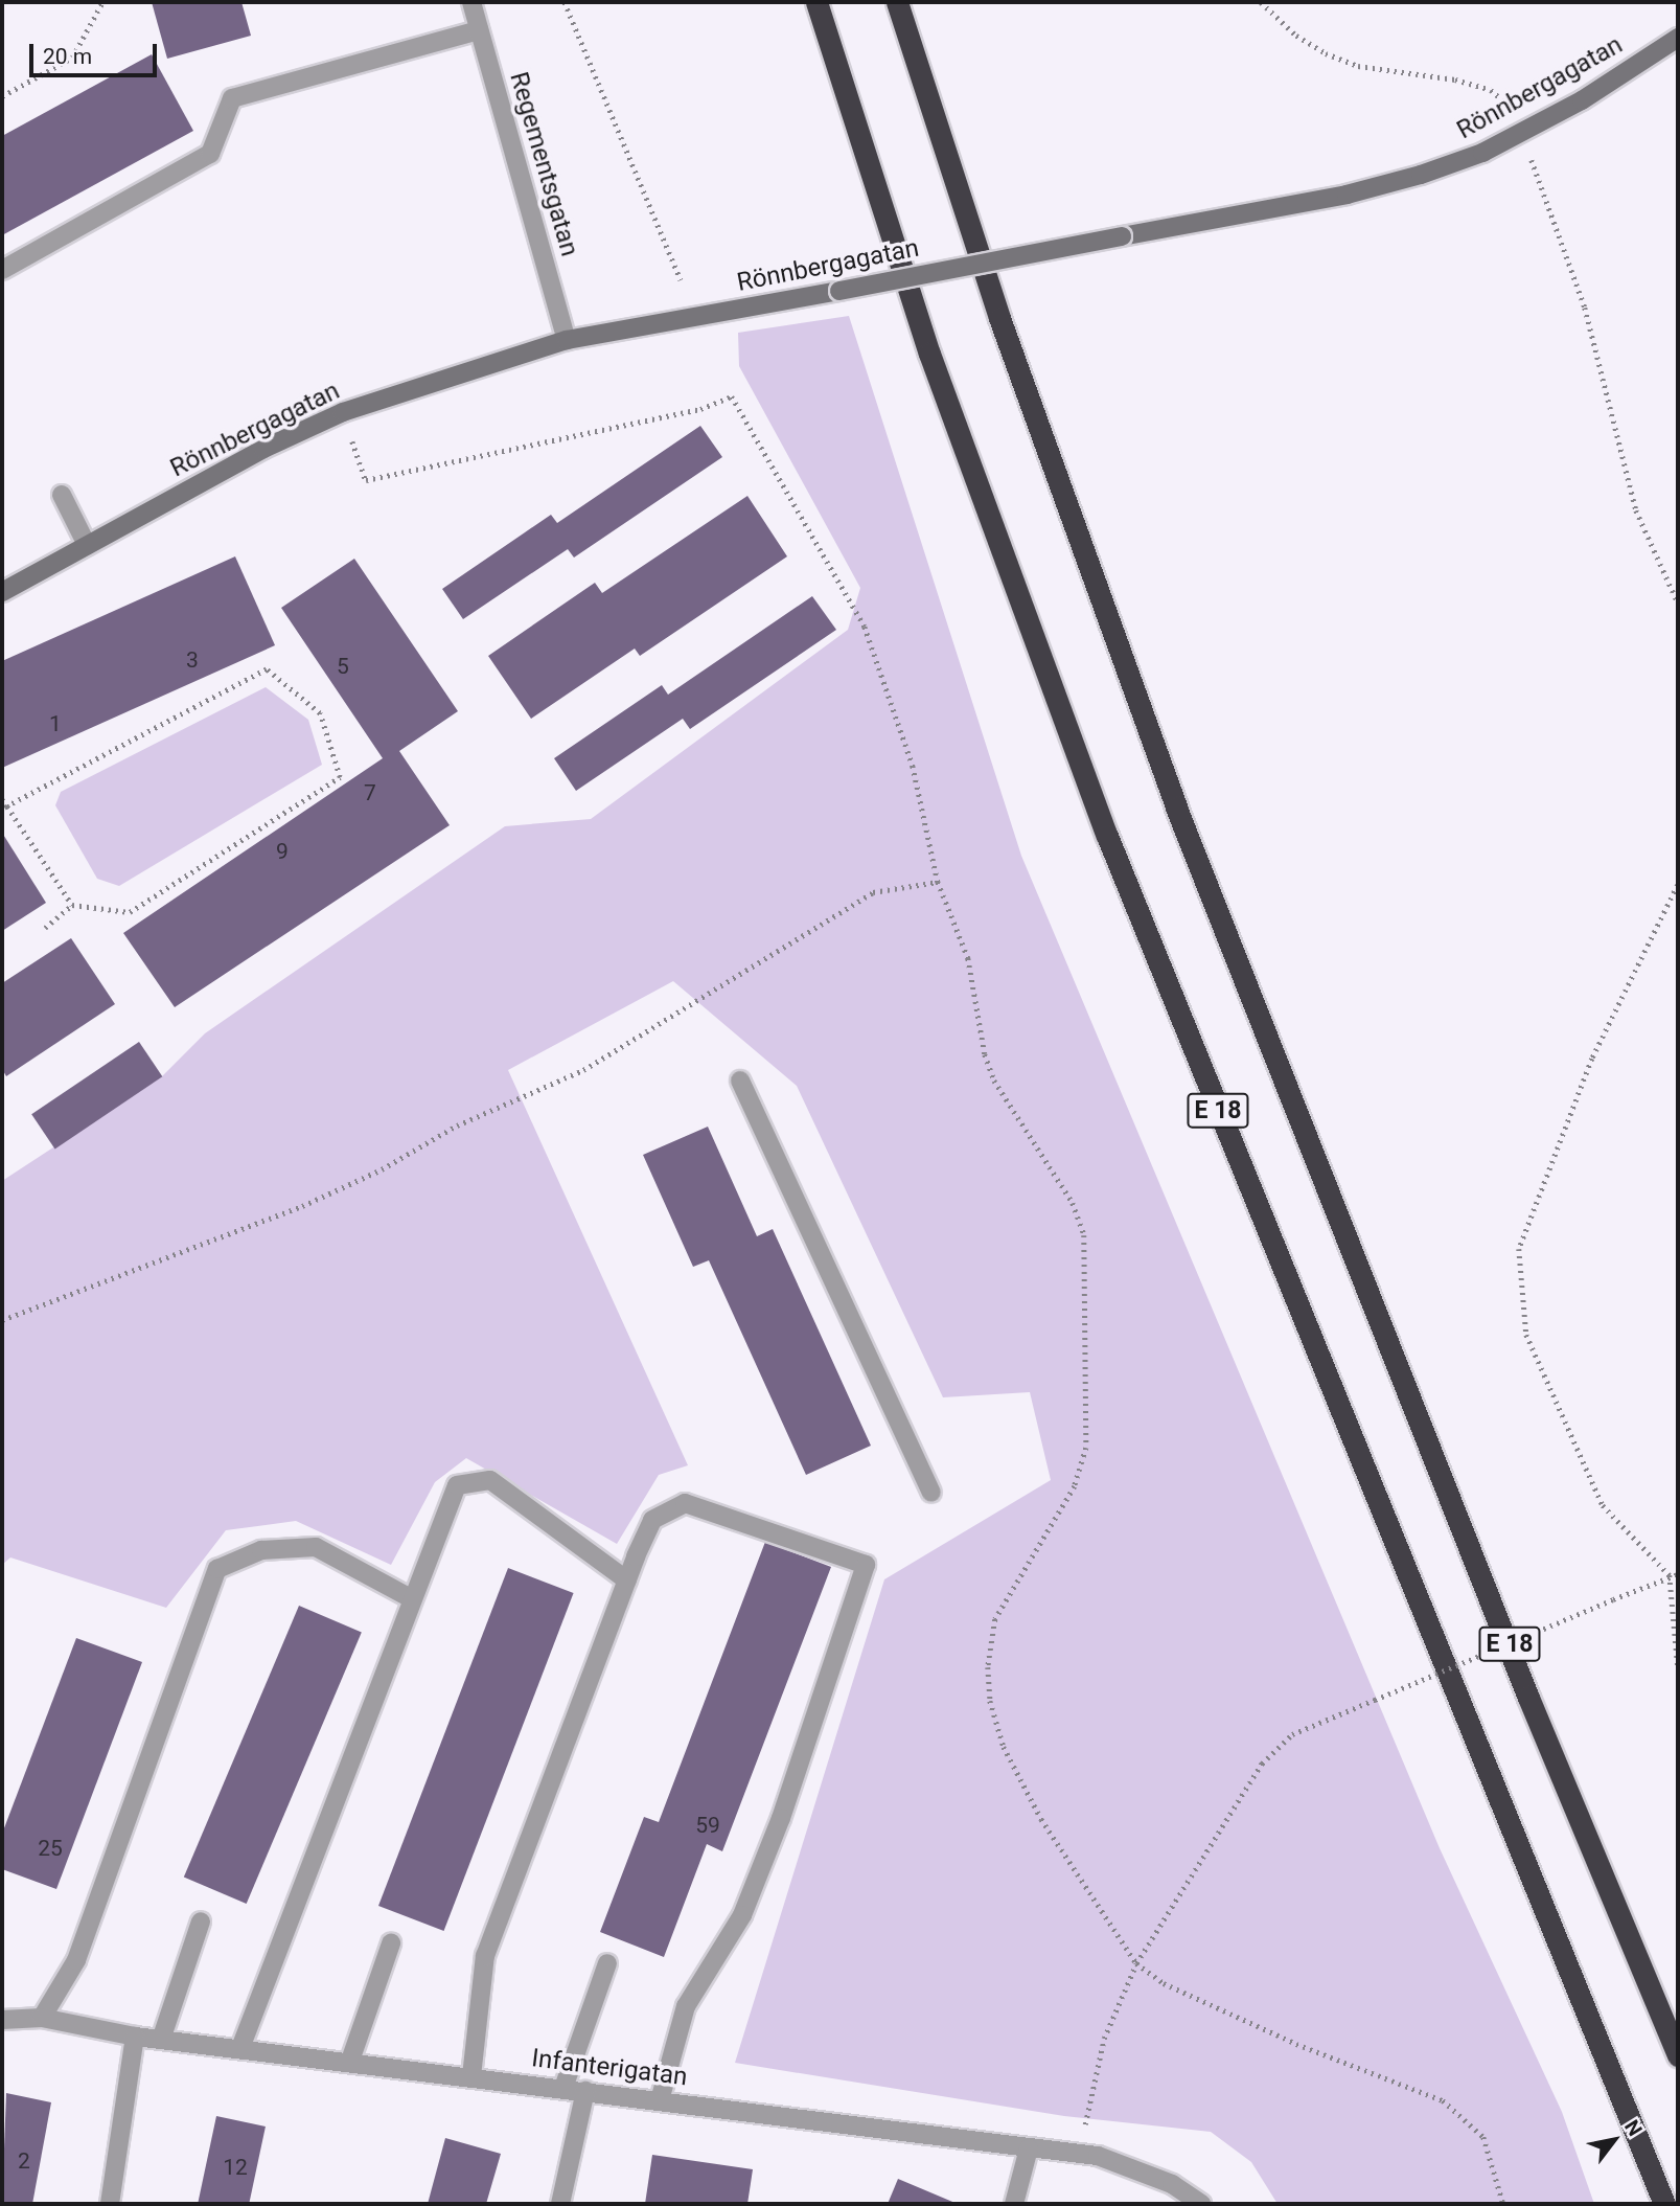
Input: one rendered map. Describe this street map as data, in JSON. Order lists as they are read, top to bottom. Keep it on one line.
{"streets":{"highway":["E 18"],"street":["Rönnbergagatan","Regementsgatan","Infanterigatan"]},"crossings":[["Rönnbergagatan","Regementsgatan"]],"house_numbers":["3","5","1","7","9","59","25","2","12"],"scale_bar":"20 m","north":"top right"}
